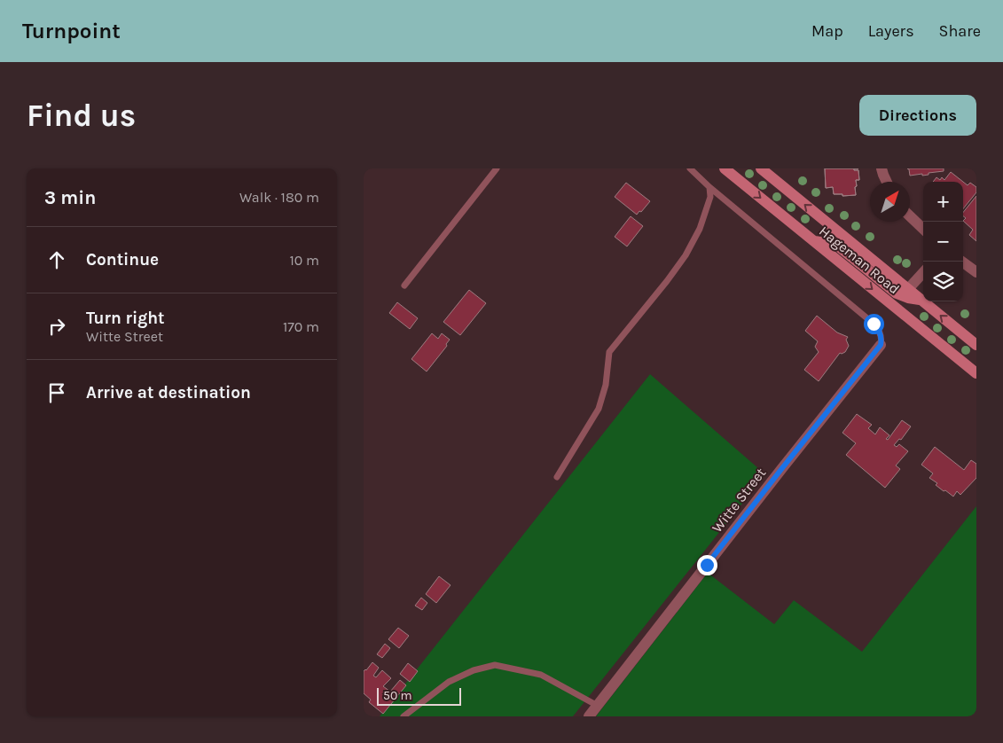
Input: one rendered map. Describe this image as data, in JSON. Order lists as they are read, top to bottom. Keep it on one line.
{"streets":{"main road":["Hageman Road"],"street":["Witte Street"]},"scale_bar":"50 m","north":"top right","page":{"header":"Turnpoint","nav":["Map","Layers","Share"],"buttons":"Directions","title":"Find us","heading":["3 min","Walk · 180 m"],"map_buttons":["+","−"],"list":[["Continue","10 m"],["Turn right","Witte Street","170 m"],"Arrive at destination"],"scale":"50 m"}}
